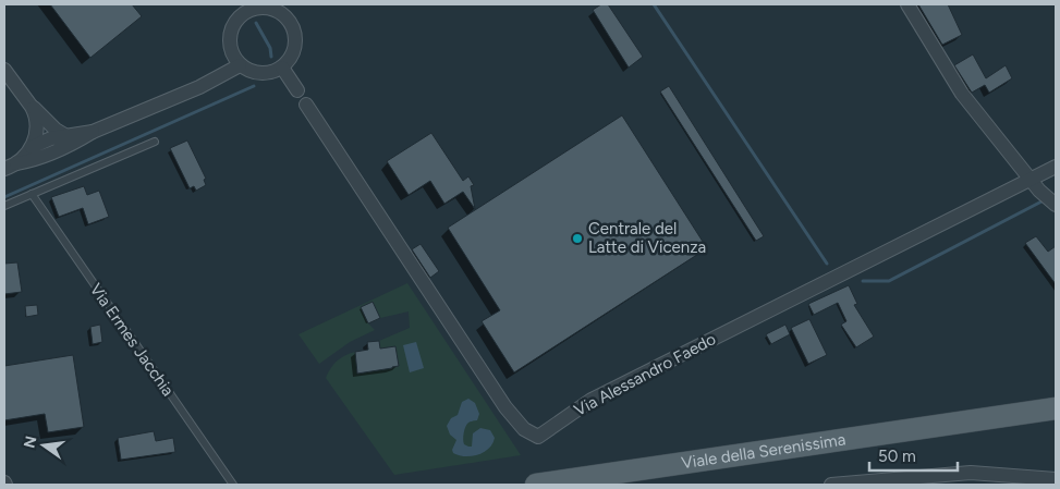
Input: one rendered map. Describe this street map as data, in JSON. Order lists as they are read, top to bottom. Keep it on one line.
{"streets":{"main road":["Viale della Serenissima"],"street":["Via Alessandro Faedo"],"lane":["Via Ermes Jacchia"]},"places":["Centrale del Latte di Vicenza"],"scale_bar":"50 m","north":"left"}
